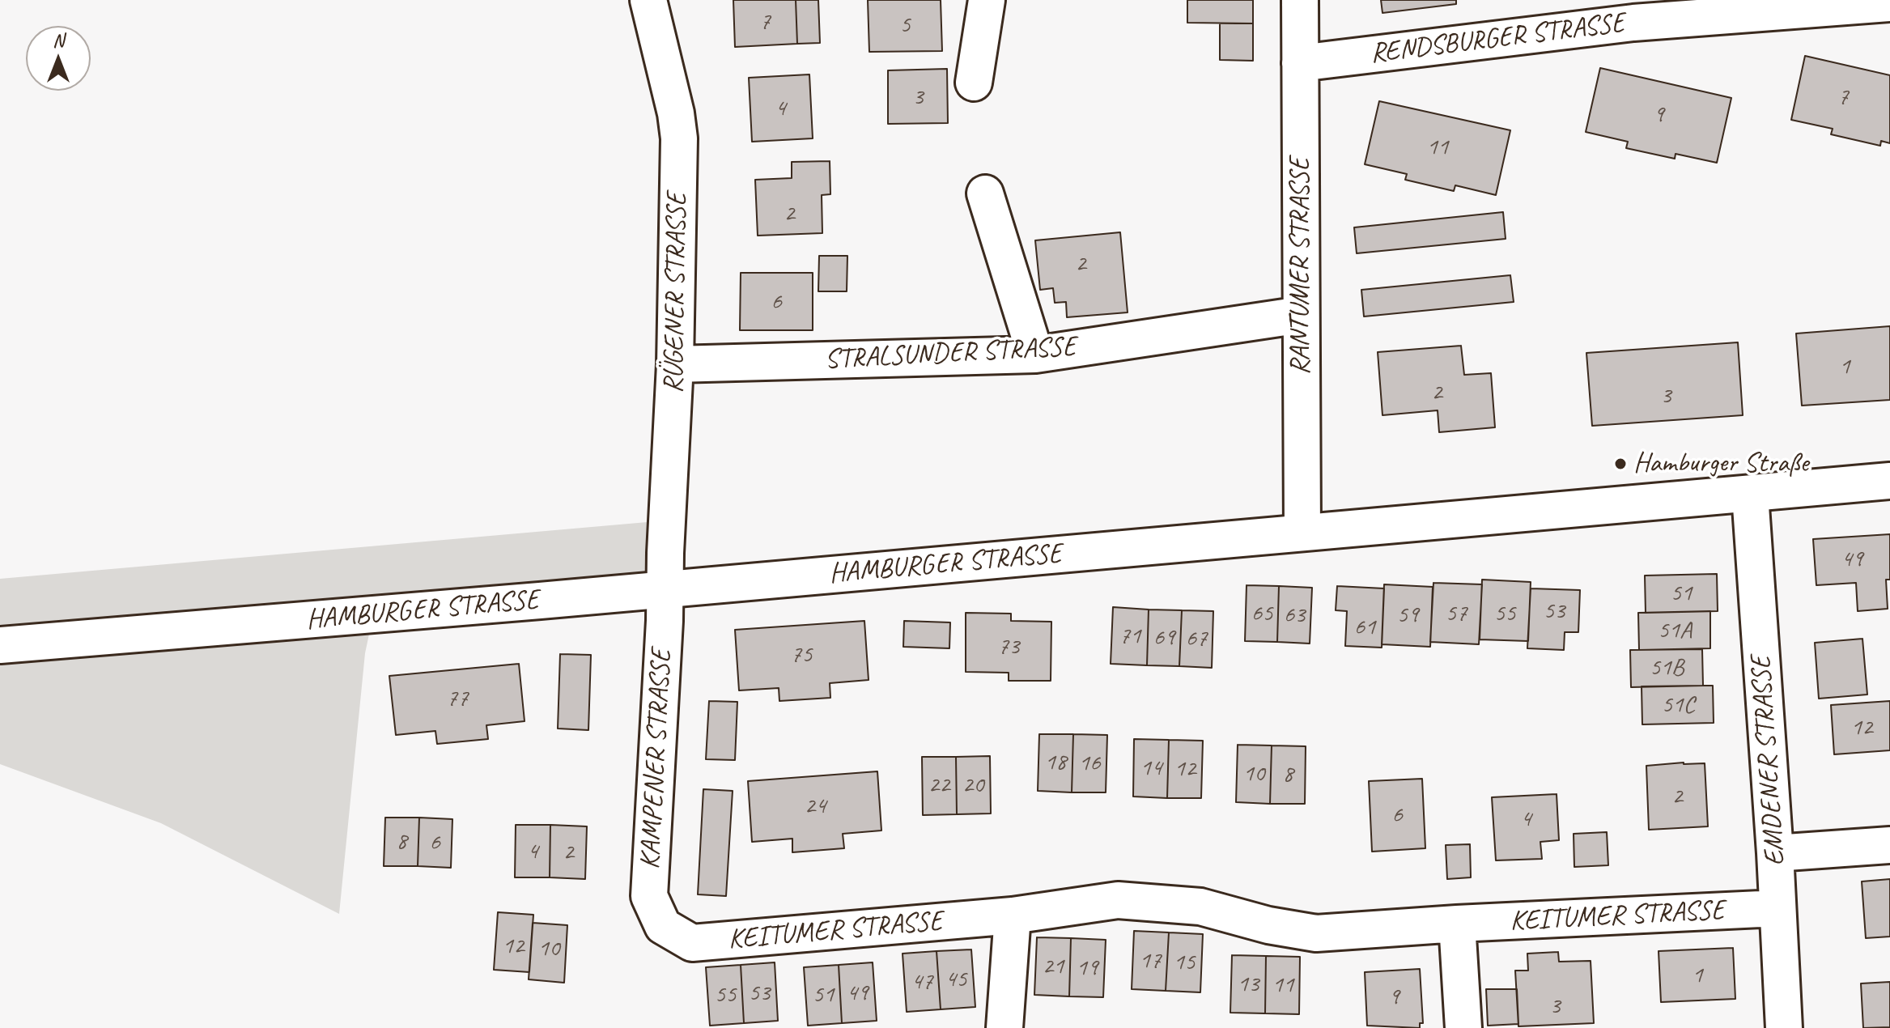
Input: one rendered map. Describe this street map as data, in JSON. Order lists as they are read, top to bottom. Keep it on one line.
{"streets":{"street":["RENDSBURGER STRASSE","RANTUMER STRASSE","RÜGENER STRASSE","STRALSUNDER STRASSE","HAMBURGER STRASSE","KAMPENER STRASSE","EMDENER STRASSE","KEITUMER STRASSE"]},"crossings":[["RENDSBURGER STRASSE","RANTUMER STRASSE"],["RANTUMER STRASSE","STRALSUNDER STRASSE"],["RANTUMER STRASSE","HAMBURGER STRASSE"],["RÜGENER STRASSE","STRALSUNDER STRASSE"],["RÜGENER STRASSE","HAMBURGER STRASSE"],["RÜGENER STRASSE","KAMPENER STRASSE"],["HAMBURGER STRASSE","KAMPENER STRASSE"],["HAMBURGER STRASSE","EMDENER STRASSE"],["KAMPENER STRASSE","KEITUMER STRASSE"],["EMDENER STRASSE","KEITUMER STRASSE"]],"places":["Hamburger Straße"],"house_numbers":["7","5","3","7","4","9","11","2","2","6","1","2","3","49","51","53","65","57","55","63","59","61","51A","71","69","67","73","75","51B","77","51C","12","18","16","14","12","10","8","22","20","2","24","6","4","8","6","4","2","12","10","17","15","21","19","1","45","47","13","11","53","49","55","51","9","3"],"north":"top"}
